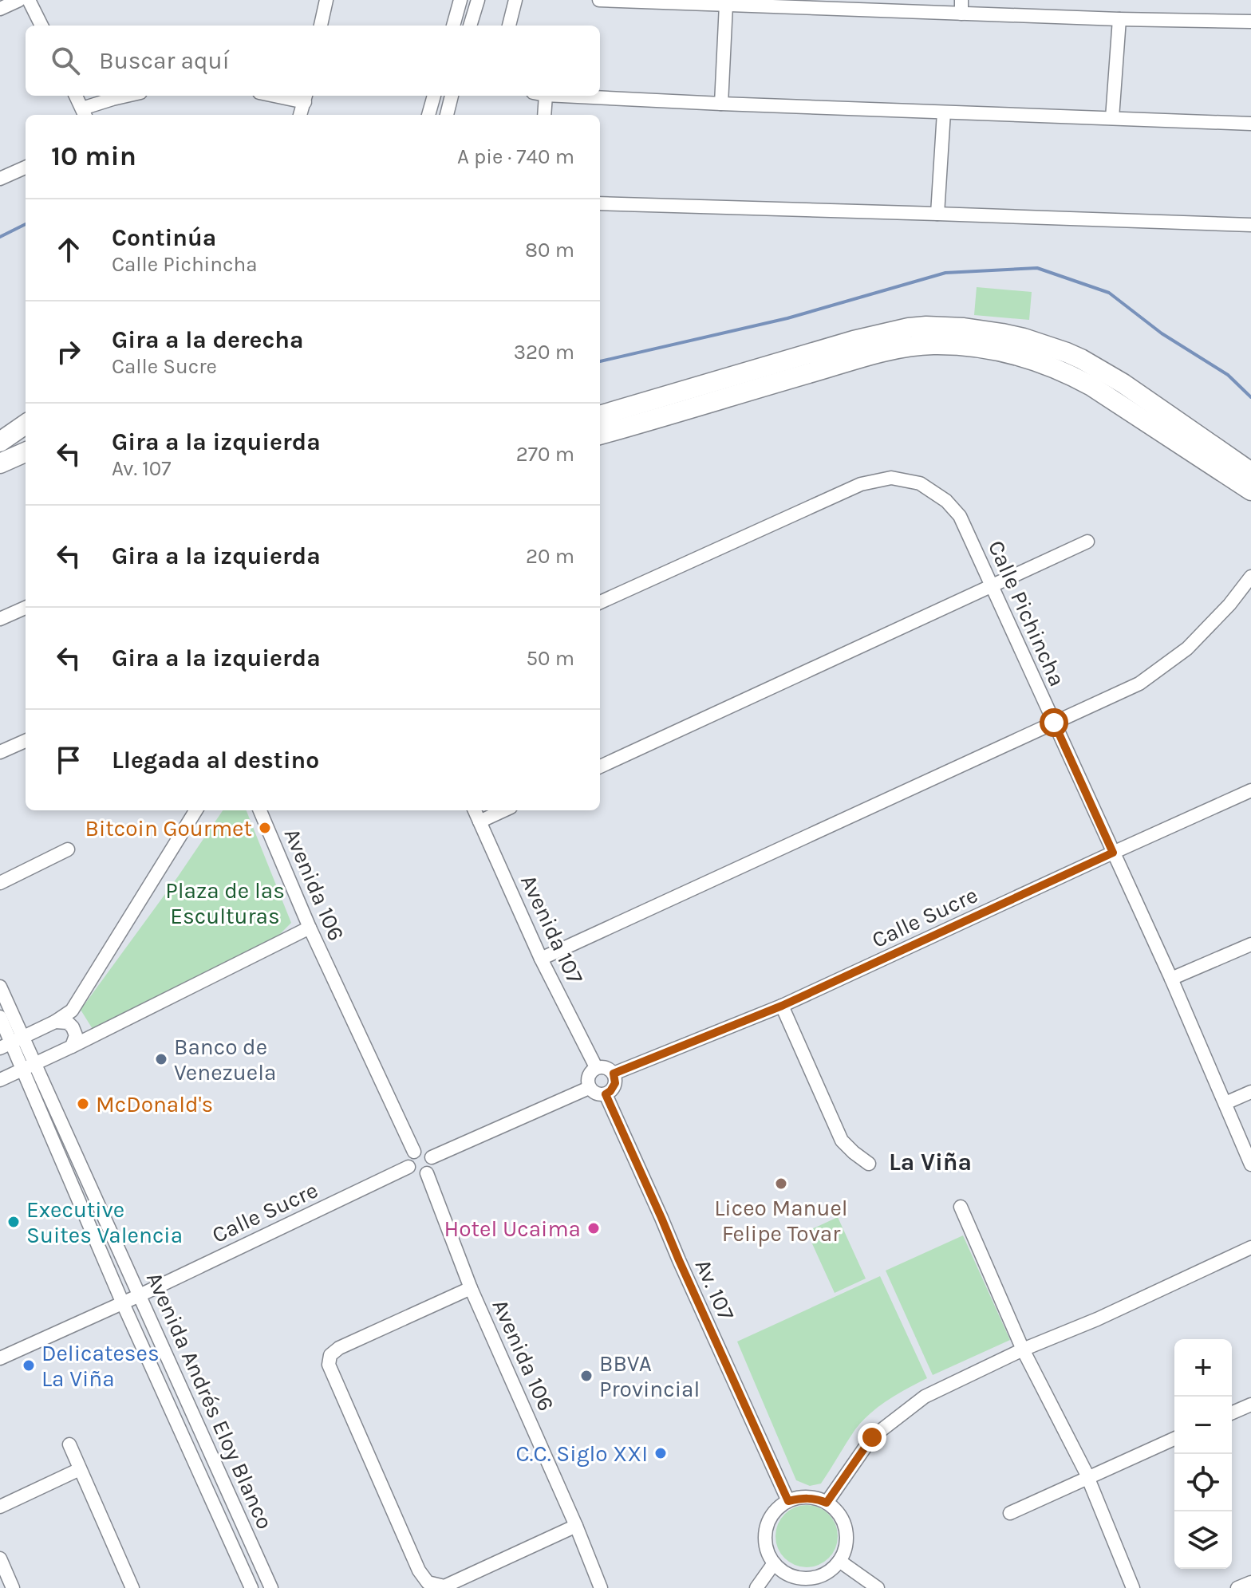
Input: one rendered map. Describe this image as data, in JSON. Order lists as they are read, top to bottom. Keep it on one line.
{"streets":{"street":["Calle Pichincha","Avenida 106","Calle Sucre","Avenida 107","Av. 107","Avenida Andrés Eloy Blanco"]},"crossings":[["Calle Pichincha","Calle Sucre"],["Avenida 106","Calle Sucre"],["Calle Sucre","Avenida 107"],["Calle Sucre","Av. 107"],["Calle Sucre","Avenida Andrés Eloy Blanco"],["Avenida 107","Av. 107"]],"districts":["La Viña"],"parks":["Plaza de las Esculturas"],"places":["Bitcoin Gourmet","Banco de Venezuela","McDonald's","Liceo Manuel Felipe Tovar","Executive Suites Valencia","Hotel Ucaima","Delicateses La Viña","BBVA Provincial","C.C. Siglo XXI"],"page":{"search":"Buscar aquí","heading":["10 min","A pie · 740 m"],"list":[["Continúa","Calle Pichincha","80 m"],["Gira a la derecha","Calle Sucre","320 m"],["Gira a la izquierda","Av. 107","270 m"],["Gira a la izquierda","20 m"],["Gira a la izquierda","50 m"],"Llegada al destino"],"map_buttons":["+","−"]}}
